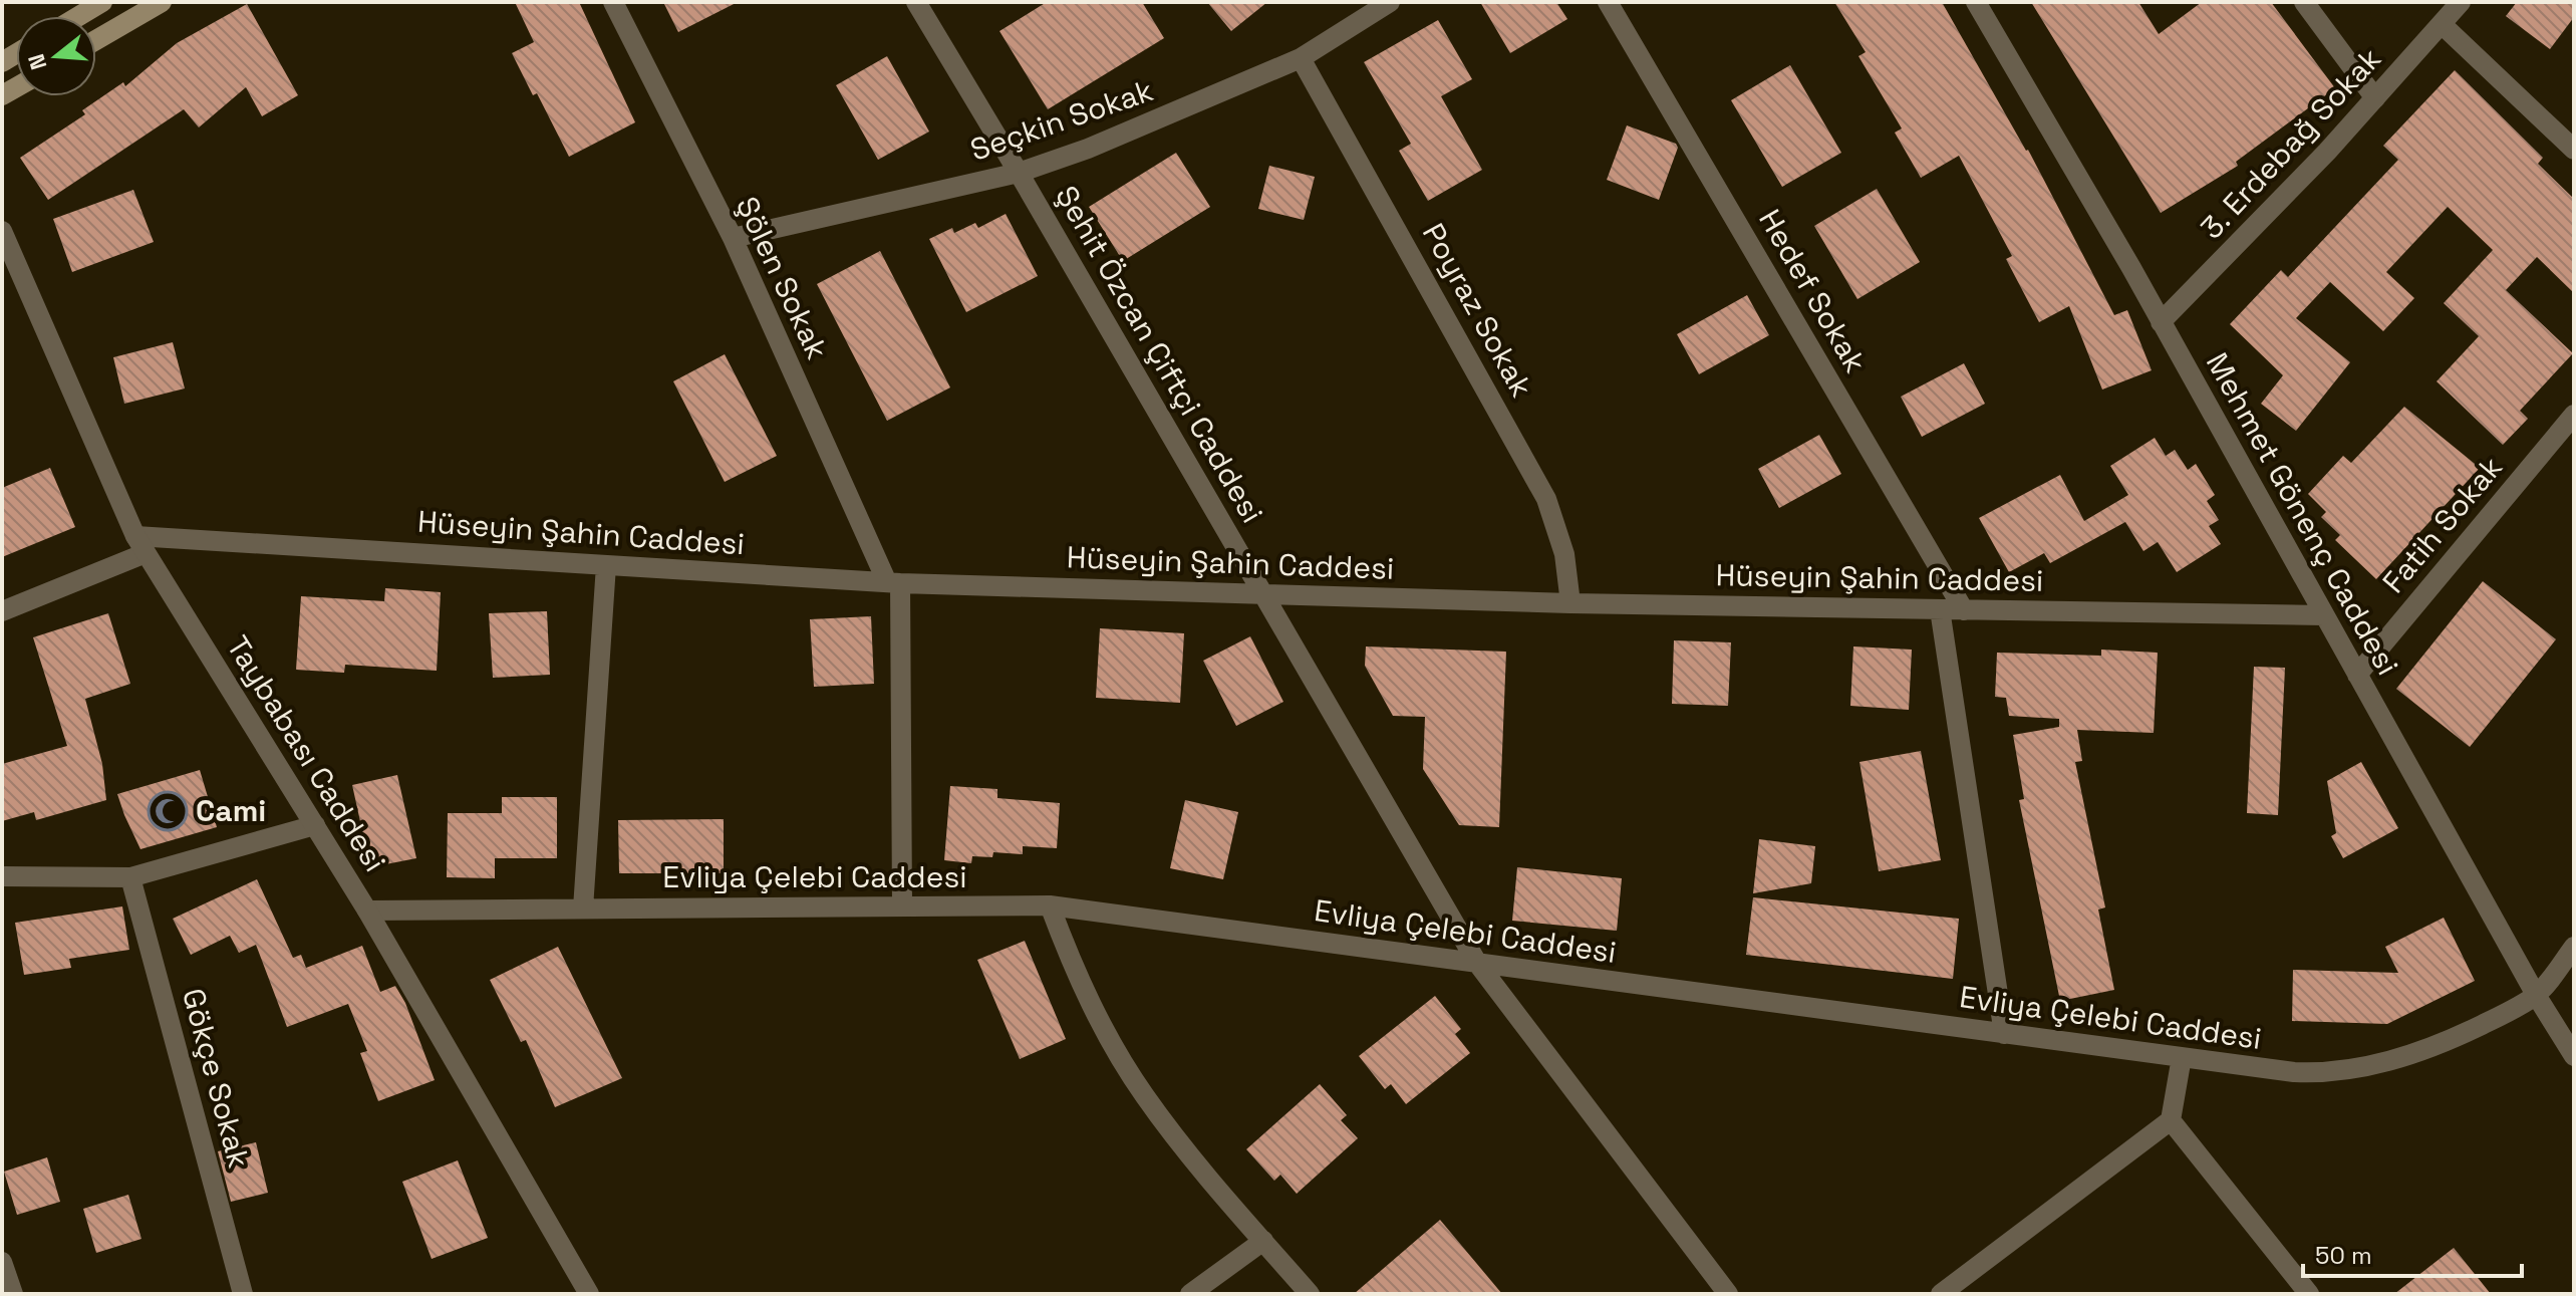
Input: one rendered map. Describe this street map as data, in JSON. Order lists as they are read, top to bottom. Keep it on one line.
{"streets":{"street":["Seçkin Sokak","3. Erdebağ Sokak","Şölen Sokak","Hedef Sokak","Poyraz Sokak","Şehit Özcan Çiftçi Caddesi","Mehmet Gönenç Caddesi","Fatih Sokak","Hüseyin Şahin Caddesi","Taybabası Caddesi","Evliya Çelebi Caddesi","Gökçe Sokak"]},"crossings":[["Seçkin Sokak","Şölen Sokak"],["Seçkin Sokak","Poyraz Sokak"],["Seçkin Sokak","Şehit Özcan Çiftçi Caddesi"],["3. Erdebağ Sokak","Mehmet Gönenç Caddesi"],["Şölen Sokak","Hüseyin Şahin Caddesi"],["Hedef Sokak","Hüseyin Şahin Caddesi"],["Poyraz Sokak","Hüseyin Şahin Caddesi"],["Şehit Özcan Çiftçi Caddesi","Hüseyin Şahin Caddesi"],["Şehit Özcan Çiftçi Caddesi","Evliya Çelebi Caddesi"],["Mehmet Gönenç Caddesi","Fatih Sokak"],["Mehmet Gönenç Caddesi","Hüseyin Şahin Caddesi"],["Mehmet Gönenç Caddesi","Evliya Çelebi Caddesi"],["Hüseyin Şahin Caddesi","Taybabası Caddesi"],["Taybabası Caddesi","Evliya Çelebi Caddesi"]],"places":{"mosque":["Cami"]},"scale_bar":"50 m","north":"left"}
